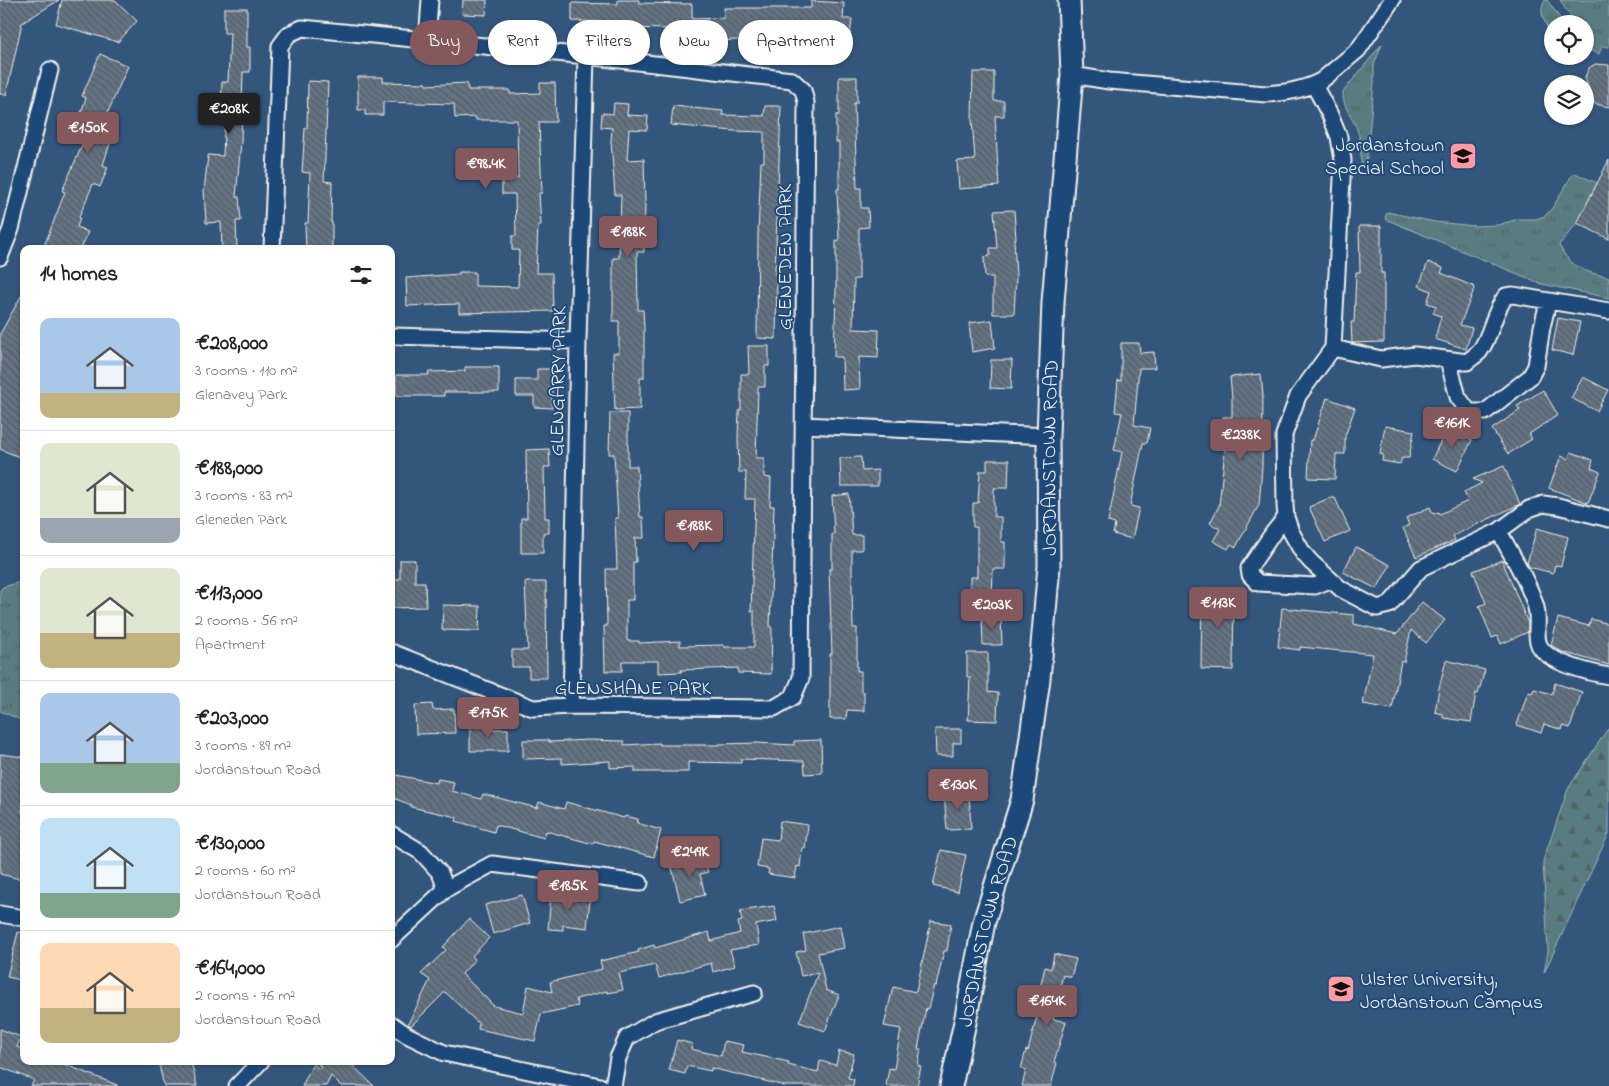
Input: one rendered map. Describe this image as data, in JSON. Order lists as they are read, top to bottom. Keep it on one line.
{"streets":{"street":["GLENEDEN PARK","GLENGARRY PARK","JORDANSTOWN ROAD","GLENSHANE PARK"]},"crossings":[["GLENEDEN PARK","GLENSHANE PARK"],["GLENGARRY PARK","GLENSHANE PARK"]],"places":{"school or university":["Jordanstown Special School","Ulster University, Jordanstown Campus"]},"page":{"chip":["Buy","Rent","Filters","New","Apartment"],"price":["€208K","€150K","€98.4K","€188K","€161K","€238K","€188K","€113K","€203K","€175K","€130K","€249K","€185K","€164K"],"heading":"14 homes","list":[{"name":"€208,000","note":"3 rooms · 110 m² · Glenavey Park"},{"name":"€188,000","note":"3 rooms · 83 m² · Gleneden Park"},{"name":"€113,000","note":"2 rooms · 56 m² · Apartment"},{"name":"€203,000","note":"3 rooms · 89 m² · Jordanstown Road"},{"name":"€130,000","note":"2 rooms · 60 m² · Jordanstown Road"},{"name":"€164,000","note":"2 rooms · 76 m² · Jordanstown Road"}]}}
